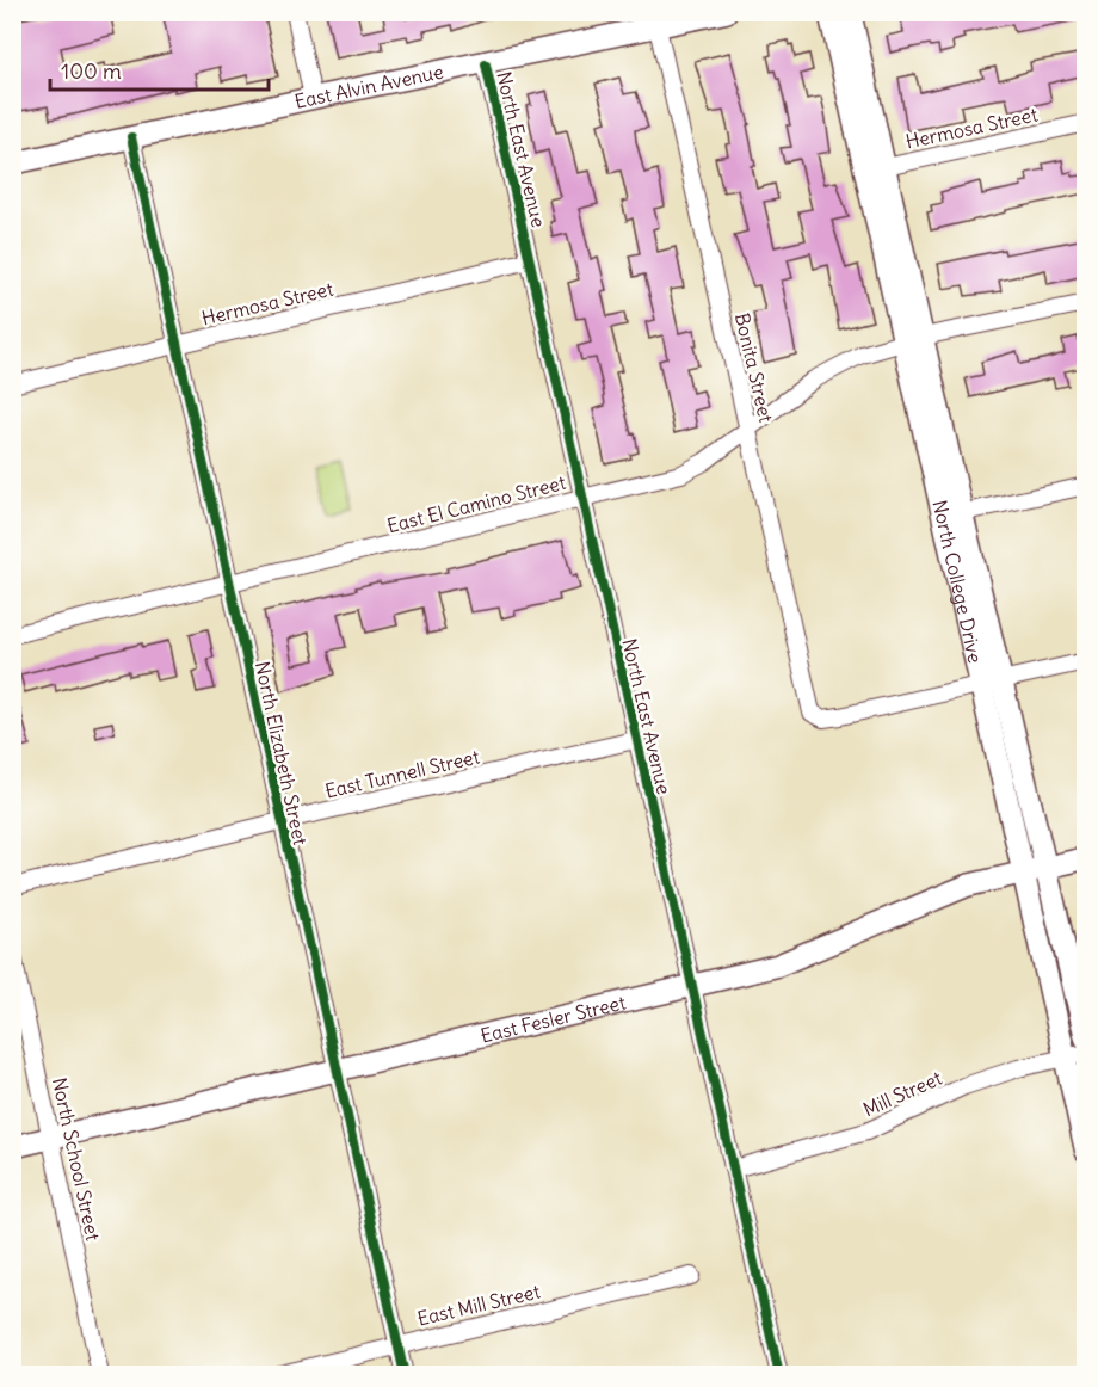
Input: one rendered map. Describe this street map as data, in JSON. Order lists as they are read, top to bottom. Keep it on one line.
{"streets":{"street":["East Alvin Avenue","Hermosa Street","North East Avenue","Bonita Street","East El Camino Street","North College Drive","North Elizabeth Street","East Tunnell Street","East Fesler Street","Mill Street","North School Street","East Mill Street"]},"crossings":[["East Alvin Avenue","North East Avenue"],["East Alvin Avenue","Bonita Street"],["East Alvin Avenue","North Elizabeth Street"],["Hermosa Street","North East Avenue"],["Hermosa Street","North College Drive"],["Hermosa Street","North Elizabeth Street"],["North East Avenue","East El Camino Street"],["North East Avenue","East Tunnell Street"],["North East Avenue","East Fesler Street"],["North East Avenue","Mill Street"],["Bonita Street","East El Camino Street"],["Bonita Street","North College Drive"],["East El Camino Street","North College Drive"],["East El Camino Street","North Elizabeth Street"],["North College Drive","East Fesler Street"],["North College Drive","Mill Street"],["North Elizabeth Street","East Tunnell Street"],["North Elizabeth Street","East Fesler Street"],["North Elizabeth Street","East Mill Street"],["East Fesler Street","North School Street"]],"scale_bar":"100 m"}
